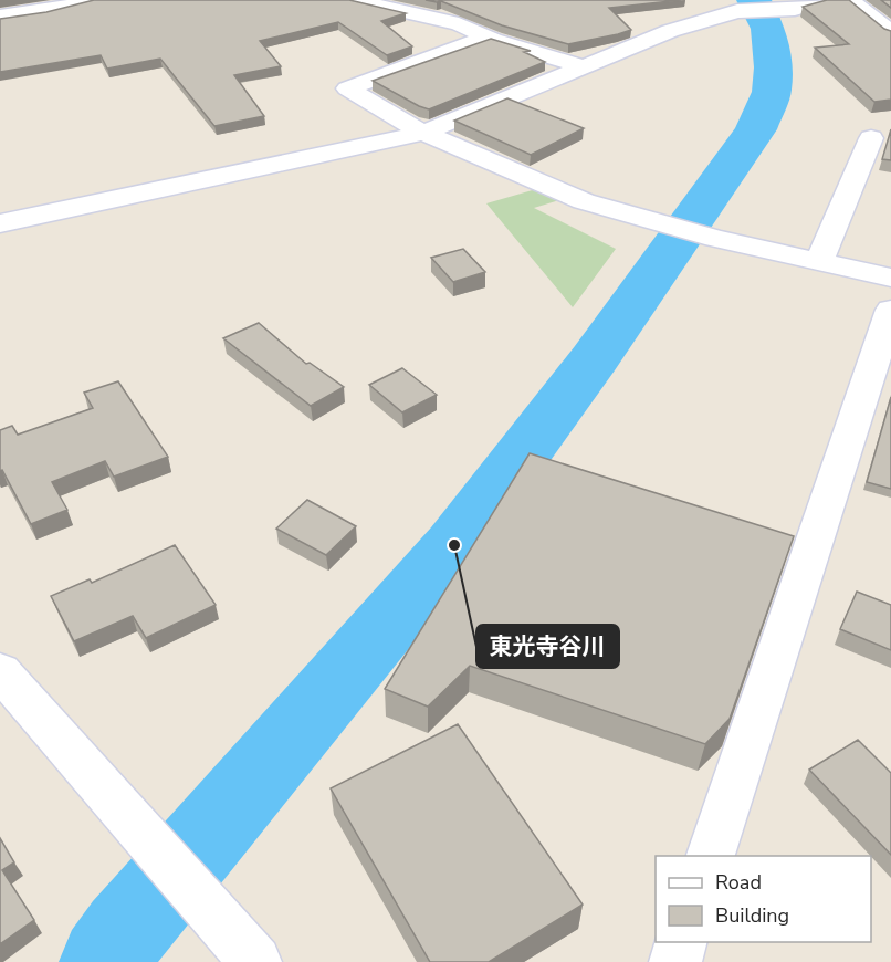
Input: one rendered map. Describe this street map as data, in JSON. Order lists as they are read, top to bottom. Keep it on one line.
{"places":["東光寺谷川"],"legend":["Road","Building"]}
